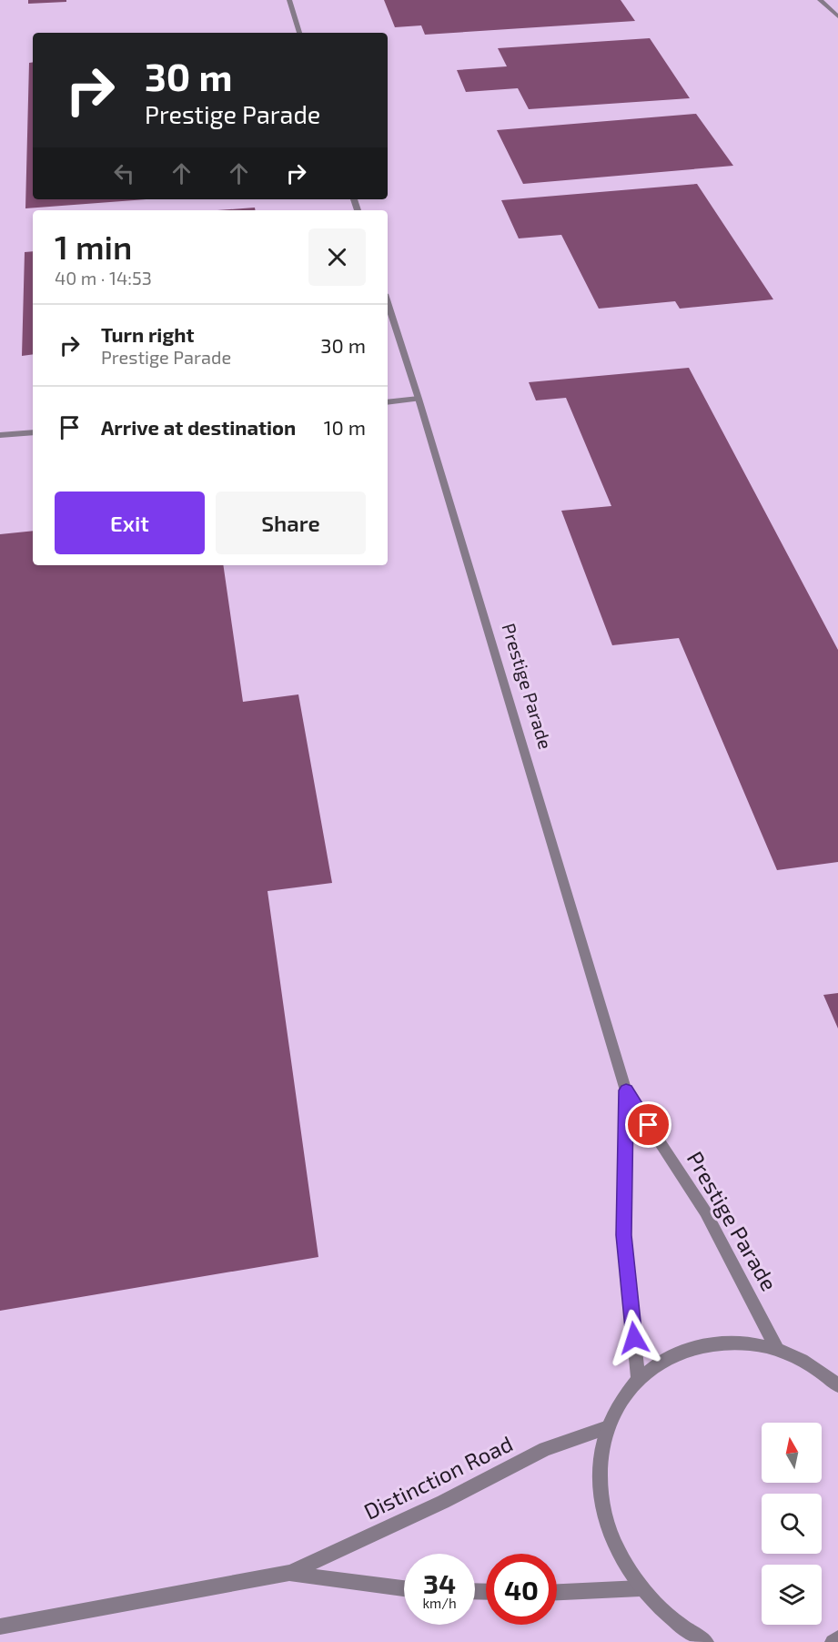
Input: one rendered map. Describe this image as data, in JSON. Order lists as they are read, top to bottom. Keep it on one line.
{"streets":{"street":["Prestige Parade","Distinction Road"]},"north":"top","page":{"turn":["30 m","Prestige Parade"],"heading":["1 min","40 m · 14:53"],"list":[{"name":"Turn right","note":"Prestige Parade","value":"30 m"},{"name":"Arrive at destination","value":"10 m"}],"buttons":["Exit","Share"],"speed":"34 km/h","limit":"40"}}
